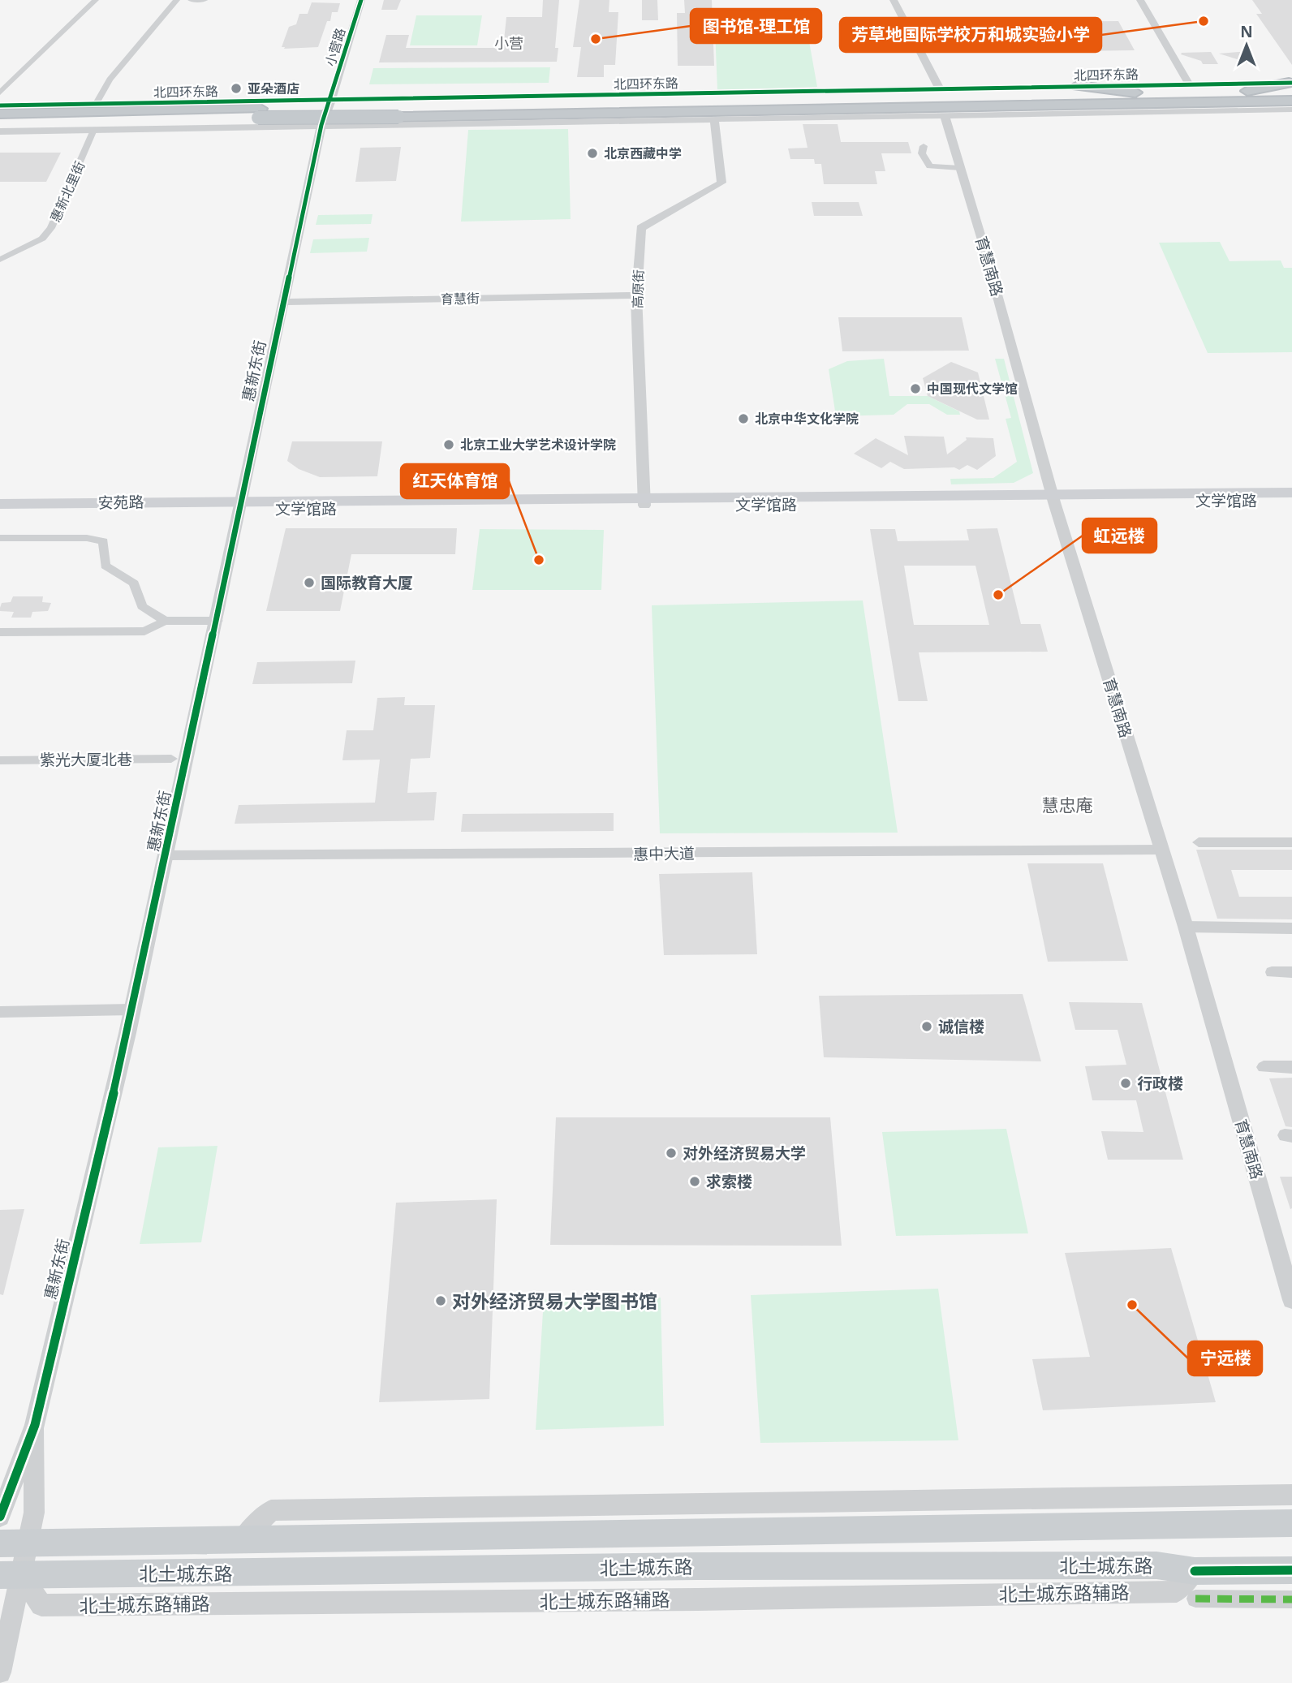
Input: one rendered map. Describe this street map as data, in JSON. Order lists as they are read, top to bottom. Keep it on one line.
{"streets":{"highway":["北四环东路"],"main road":["文学馆路","安苑路","北土城东路"],"street":["小营路","惠新北里街","育慧南路","高原街","育慧街","惠新东街","紫光大厦北巷","惠中大道"]},"crossings":[["小营路","北四环东路"],["小营路","惠新东街"],["北四环东路","惠新东街"],["育慧南路","文学馆路"],["育慧南路","惠中大道"],["高原街","育慧街"],["高原街","文学馆路"],["育慧街","惠新东街"],["惠新东街","文学馆路"],["惠新东街","安苑路"],["惠新东街","惠中大道"],["惠新东街","北土城东路"],["文学馆路","安苑路"]],"districts":["小营","慧忠庵"],"places":["芳草地国际学校万和城实验小学","图书馆-理工馆","亚朵酒店","北京西藏中学","中国现代文学馆","北京中华文化学院","北京工业大学艺术设计学院","红天体育馆","国际教育大厦","虹远楼","诚信楼","行政楼","对外经济贸易大学","求索楼","对外经济贸易大学图书馆","宁远楼"],"north":"top"}
